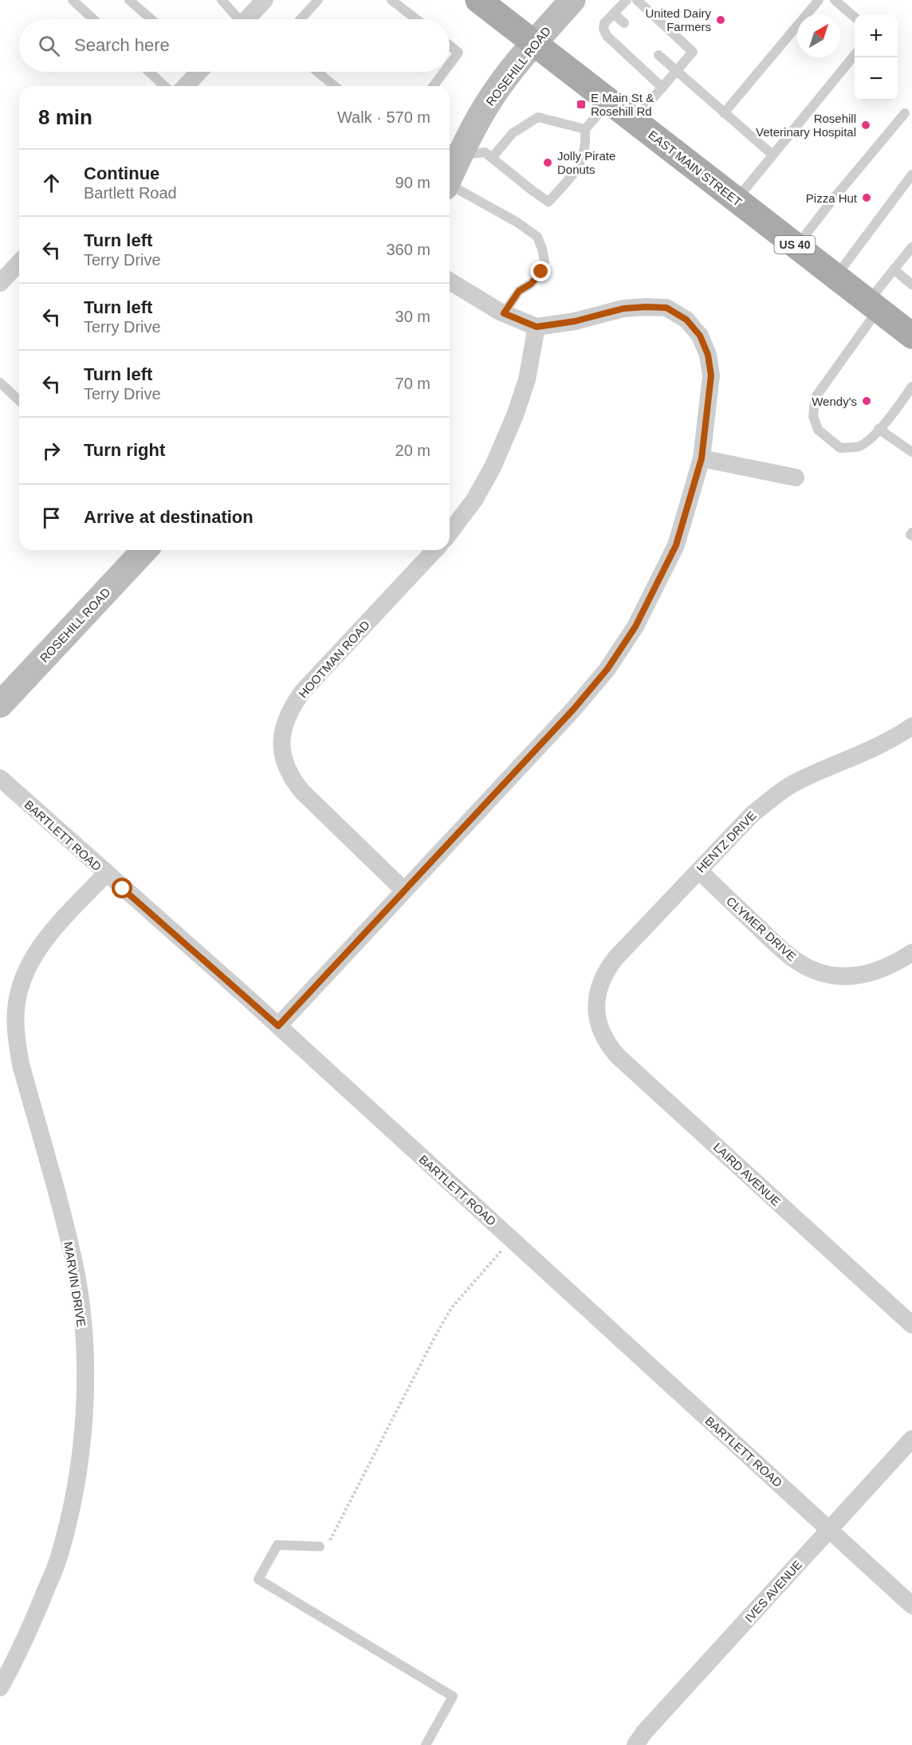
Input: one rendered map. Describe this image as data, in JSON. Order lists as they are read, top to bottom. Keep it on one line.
{"streets":{"main road":["EAST MAIN STREET","US 40"],"street":["ROSEHILL ROAD","HOOTMAN ROAD","BARTLETT ROAD","HENTZ DRIVE","CLYMER DRIVE","LAIRD AVENUE","MARVIN DRIVE","IVES AVENUE"]},"crossings":[["ROSEHILL ROAD","EAST MAIN STREET"],["BARTLETT ROAD","MARVIN DRIVE"],["BARTLETT ROAD","IVES AVENUE"],["HENTZ DRIVE","CLYMER DRIVE"],["HENTZ DRIVE","LAIRD AVENUE"]],"places":{"other":["United Dairy Farmers","Rosehill Veterinary Hospital","Jolly Pirate Donuts","Pizza Hut","Wendy's"],"transit":["E Main St & Rosehill Rd"]},"north":"top right","page":{"map_buttons":["+","−"],"search":"Search here","heading":["8 min","Walk · 570 m"],"list":[["Continue","Bartlett Road","90 m"],["Turn left","Terry Drive","360 m"],["Turn left","Terry Drive","30 m"],["Turn left","Terry Drive","70 m"],["Turn right","20 m"],"Arrive at destination"]}}
